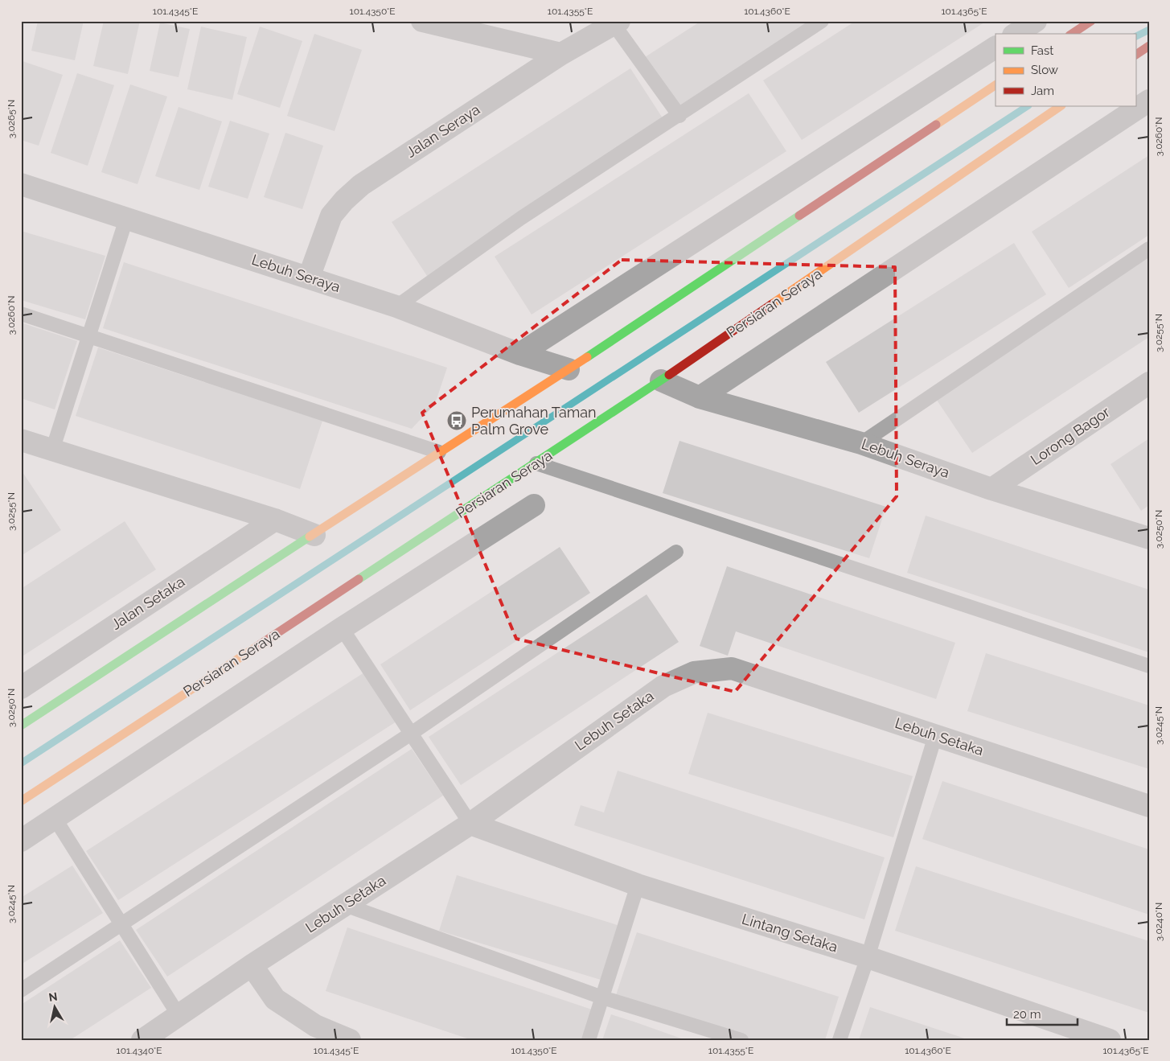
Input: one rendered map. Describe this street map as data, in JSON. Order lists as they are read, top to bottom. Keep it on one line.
{"streets":{"main road":["Persiaran Seraya"],"street":["Jalan Seraya","Lebuh Seraya","Lorong Bagor","Jalan Setaka","Lebuh Setaka","Lintang Setaka"]},"crossings":[["Jalan Seraya","Lebuh Seraya"],["Lebuh Seraya","Persiaran Seraya"],["Lebuh Seraya","Lorong Bagor"],["Lebuh Setaka","Lintang Setaka"]],"places":{"bus stop":["Perumahan Taman Palm Grove"]},"legend":["Fast","Slow","Jam"],"scale_bar":"20 m","north":"top","coordinates":["101.4345°E","101.4350°E","101.4355°E","101.4360°E","101.4365°E","3.0265°N","3.0260°N","3.0255°N","3.0250°N","3.0245°N","3.0240°N","101.4340°E"]}
